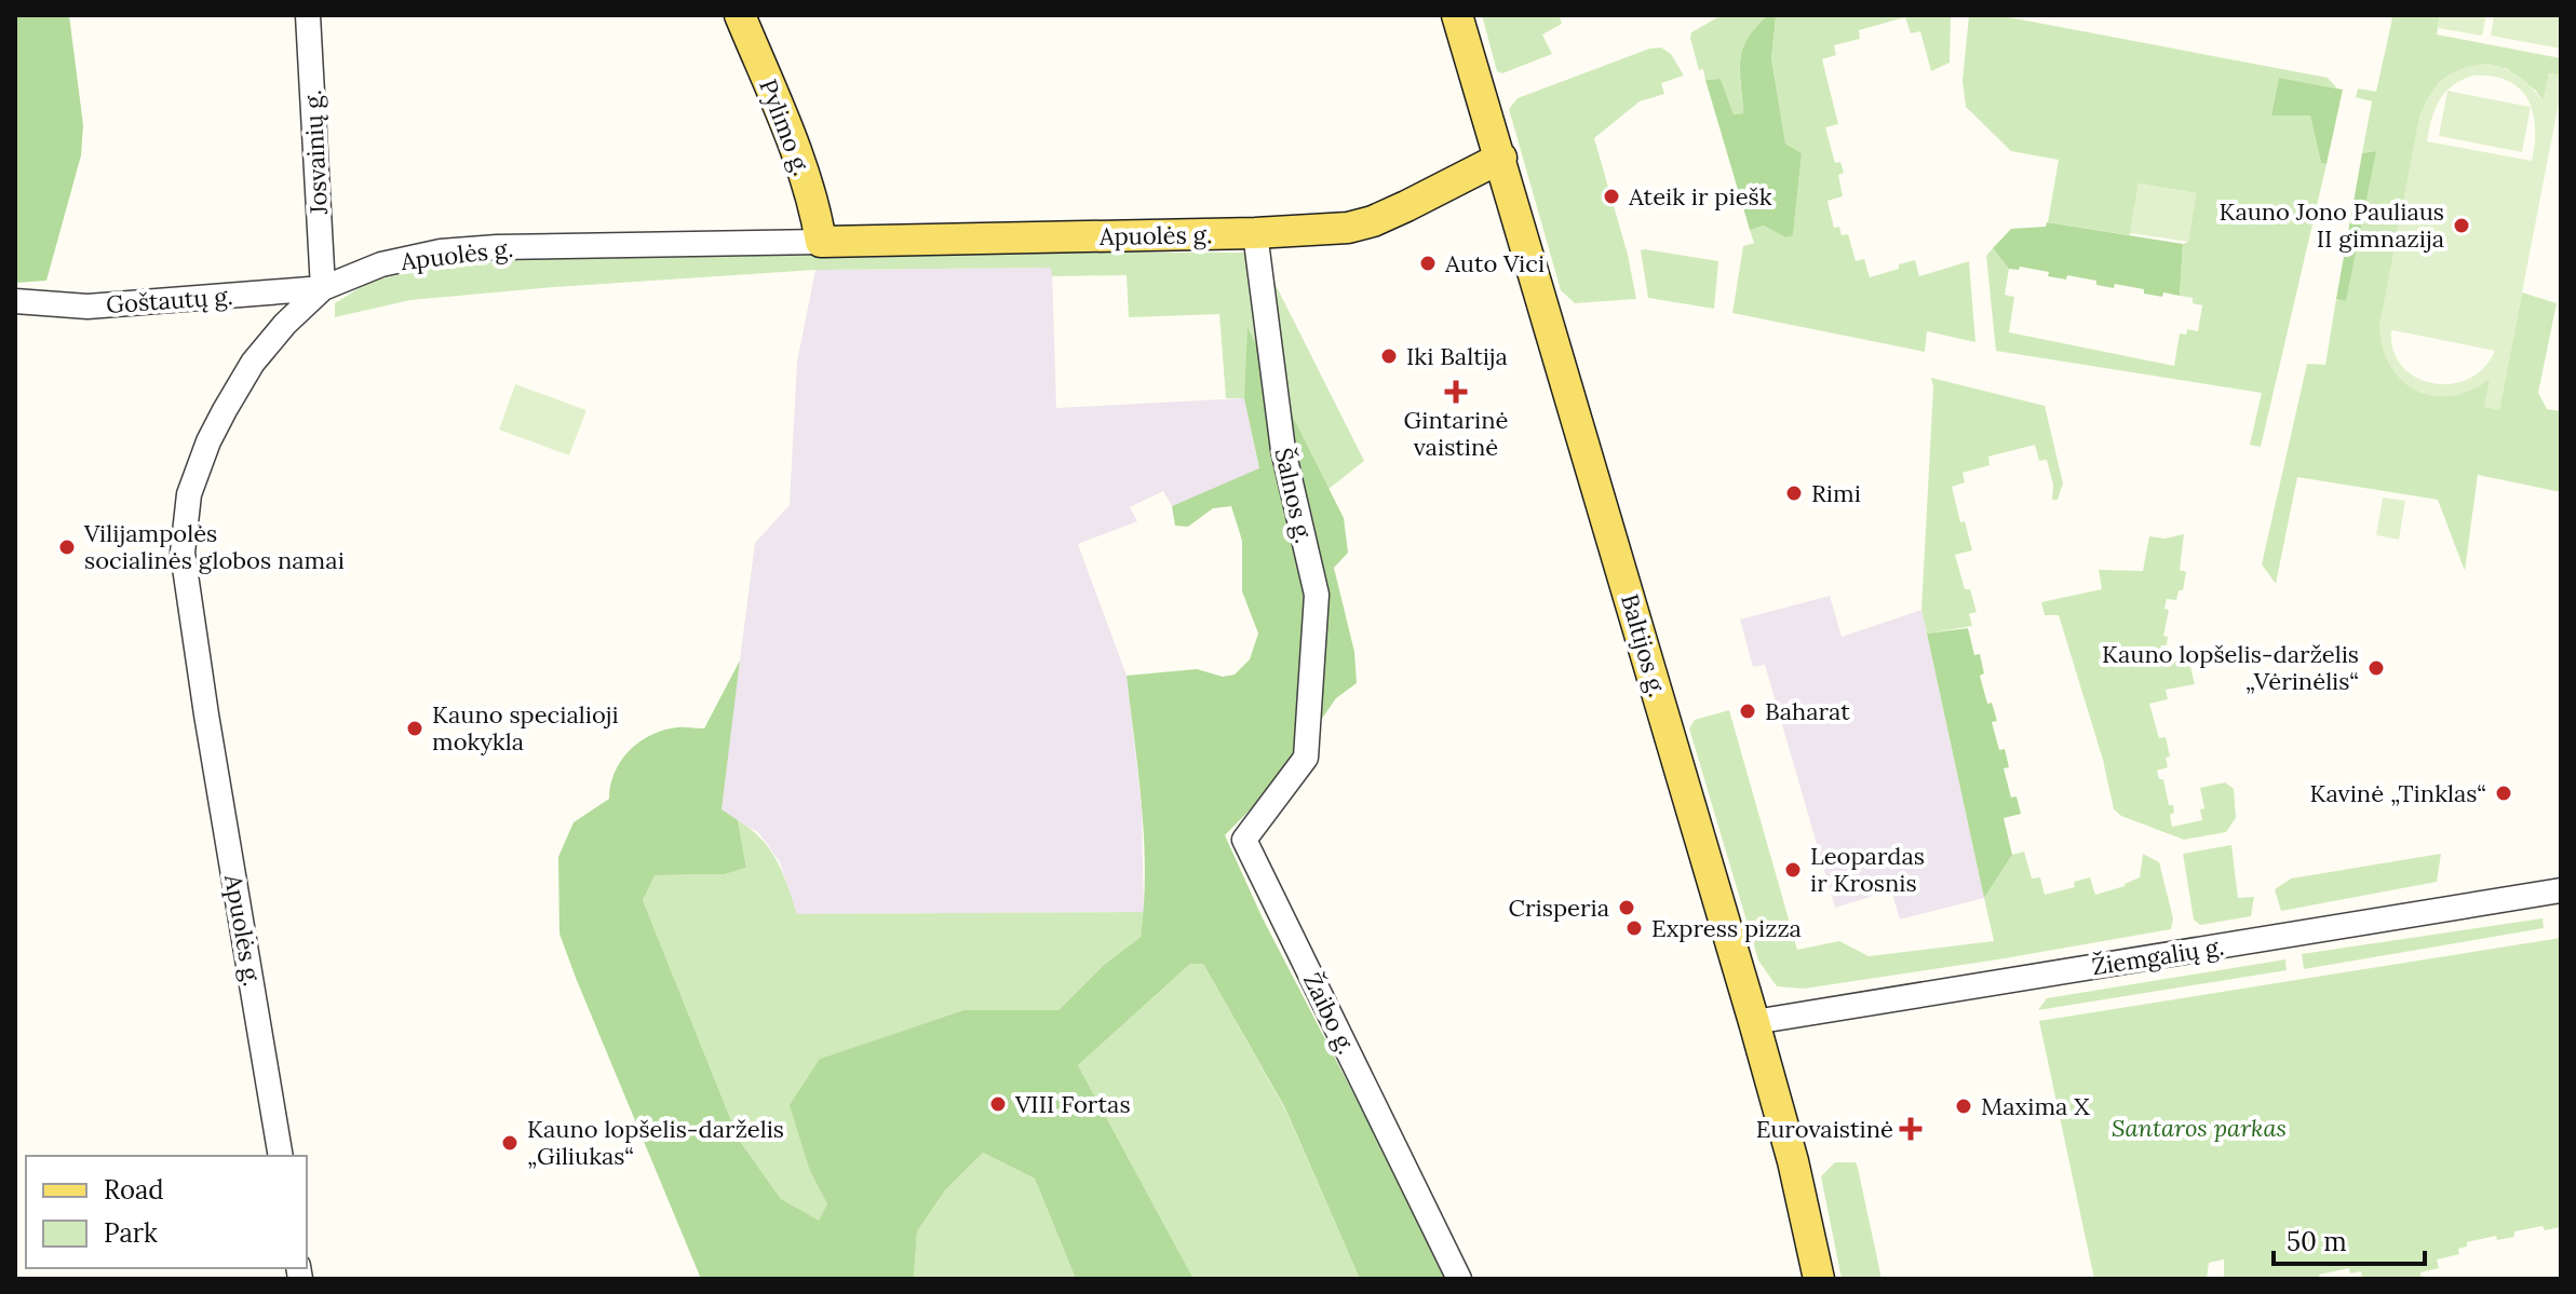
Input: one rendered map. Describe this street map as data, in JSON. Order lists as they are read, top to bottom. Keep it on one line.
{"streets":{"main road":["Pylimo g.","Apuolės g.","Baltijos g."],"street":["Josvainių g.","Goštautų g.","Šalnos g.","Žiemgalių g.","Žaibo g."]},"crossings":[["Pylimo g.","Apuolės g."],["Josvainių g.","Apuolės g."],["Josvainių g.","Goštautų g."],["Apuolės g.","Goštautų g."],["Apuolės g.","Šalnos g."],["Apuolės g.","Baltijos g."],["Šalnos g.","Žaibo g."],["Baltijos g.","Žiemgalių g."]],"parks":["Santaros parkas"],"places":{"other":["Ateik ir piešk","Kauno Jono Pauliaus II gimnazija","Auto Vici","Iki Baltija","Rimi","Vilijampolės socialinės globos namai","Kauno lopšelis-darželis „Vėrinėlis“","Baharat","Kauno specialioji mokykla","Kavinė „Tinklas“","Leopardas ir Krosnis","Crisperia","Express pizza","VIII Fortas","Maxima X","Kauno lopšelis-darželis „Giliukas“"],"health":["Gintarinė vaistinė","Eurovaistinė"]},"legend":["Road","Park"],"scale_bar":"50 m"}
